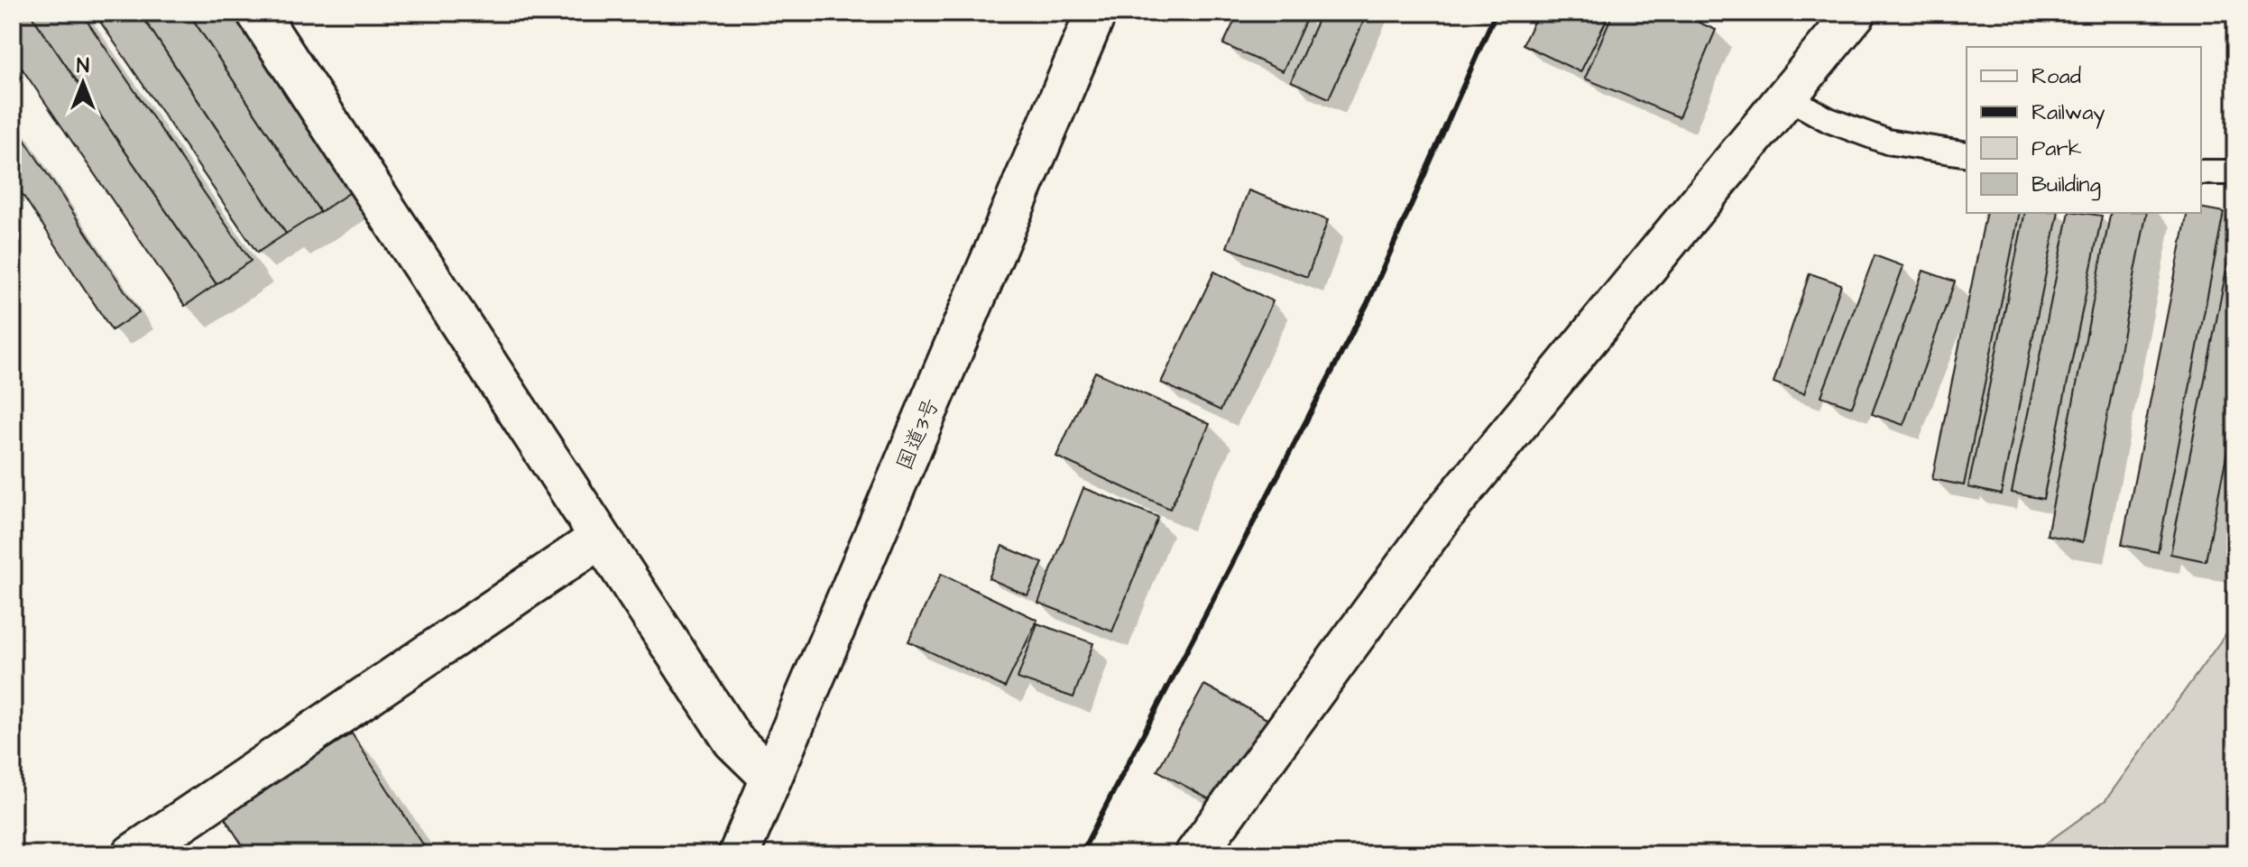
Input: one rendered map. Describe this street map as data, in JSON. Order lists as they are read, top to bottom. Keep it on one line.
{"streets":{"main road":["国道3号"]},"legend":["Road","Railway","Park","Building"],"north":"top"}
